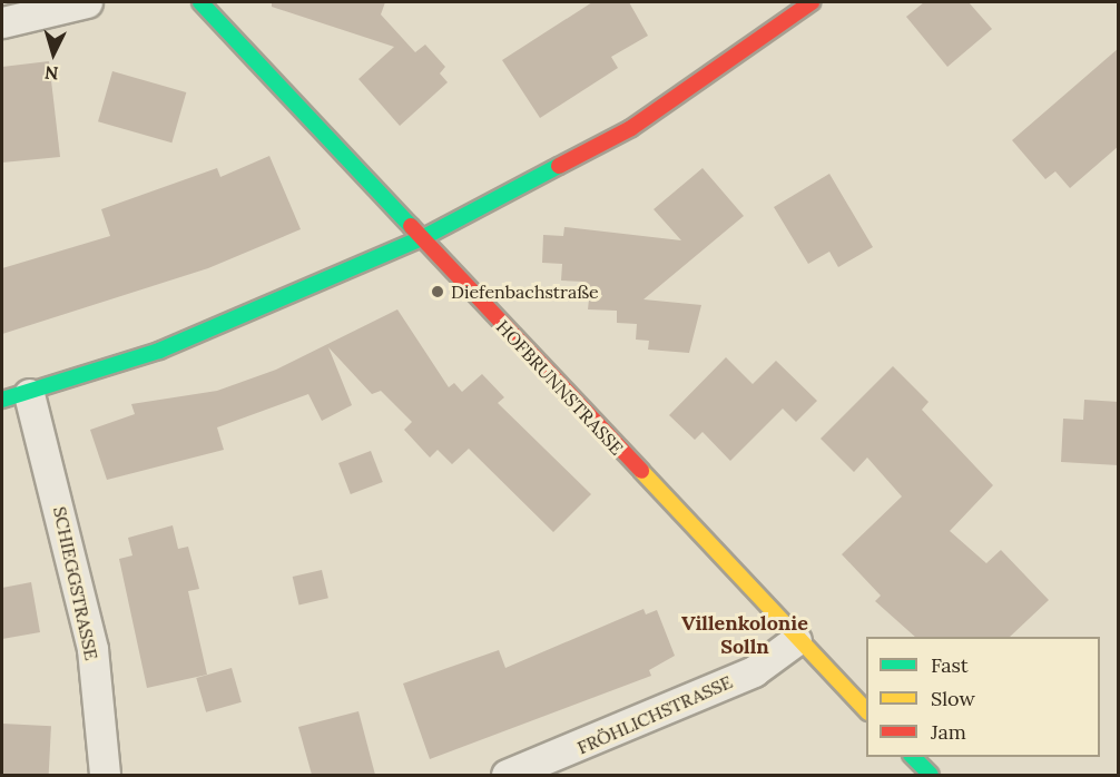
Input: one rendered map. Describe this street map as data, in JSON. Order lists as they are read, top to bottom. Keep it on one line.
{"streets":{"street":["HOFBRUNNSTRASSE","SCHIEGGSTRASSE","FRÖHLICHSTRASSE"]},"crossings":[["HOFBRUNNSTRASSE","FRÖHLICHSTRASSE"]],"districts":["Villenkolonie Solln"],"places":["Diefenbachstraße"],"legend":["Fast","Slow","Jam"],"north":"bottom"}
